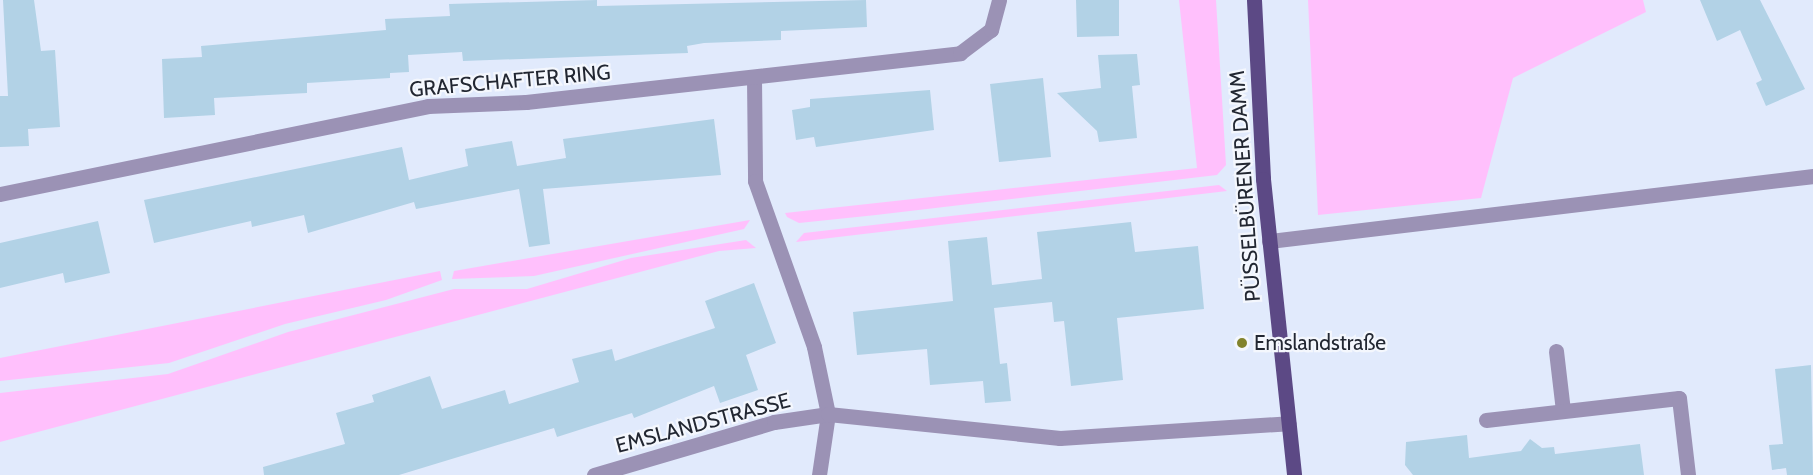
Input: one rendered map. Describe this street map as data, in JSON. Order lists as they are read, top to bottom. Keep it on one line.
{"streets":{"main road":["PÜSSELBÜRENER DAMM"],"street":["GRAFSCHAFTER RING","EMSLANDSTRASSE"]},"crossings":[["PÜSSELBÜRENER DAMM","EMSLANDSTRASSE"]],"places":["Emslandstraße"]}
